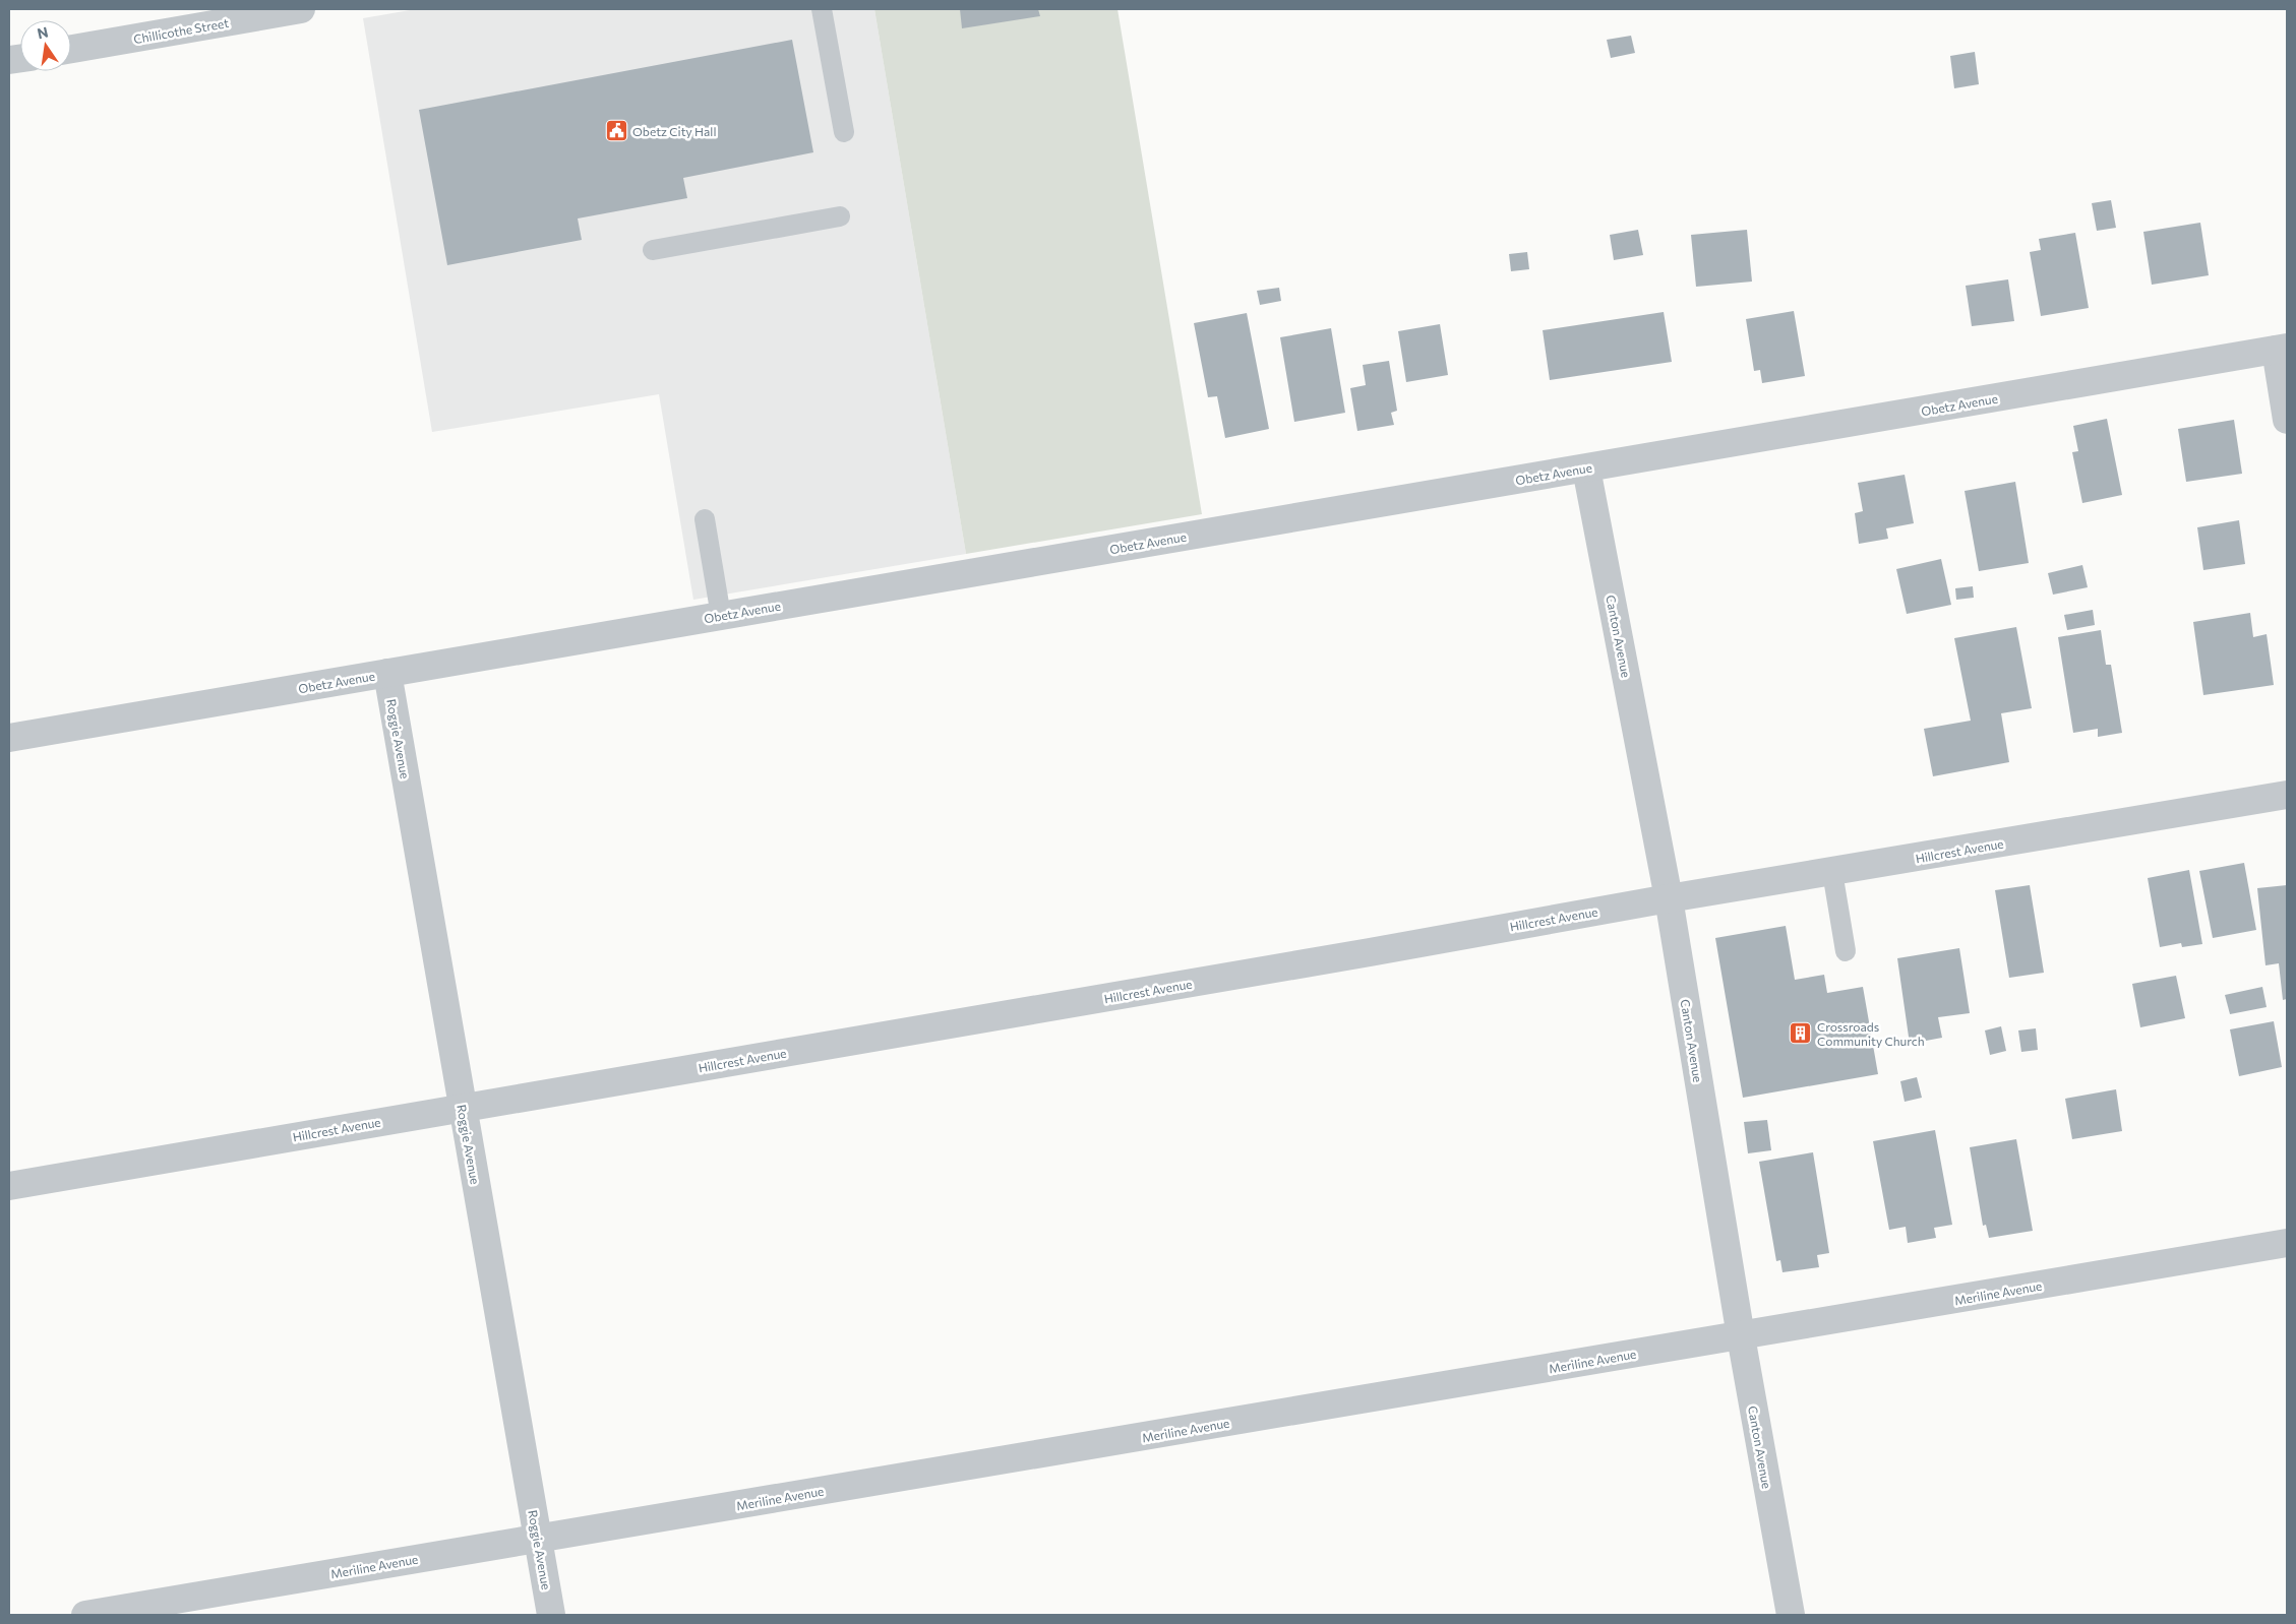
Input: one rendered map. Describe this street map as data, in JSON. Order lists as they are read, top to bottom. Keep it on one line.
{"streets":{"street":["Chillicothe Street","Obetz Avenue","Canton Avenue","Roggie Avenue","Hillcrest Avenue","Meriline Avenue"]},"crossings":[["Obetz Avenue","Canton Avenue"],["Obetz Avenue","Roggie Avenue"],["Canton Avenue","Hillcrest Avenue"],["Canton Avenue","Meriline Avenue"],["Roggie Avenue","Hillcrest Avenue"],["Roggie Avenue","Meriline Avenue"]],"places":{"public building":["Obetz City Hall"],"building":["Crossroads Community Church"]},"north":"top"}
